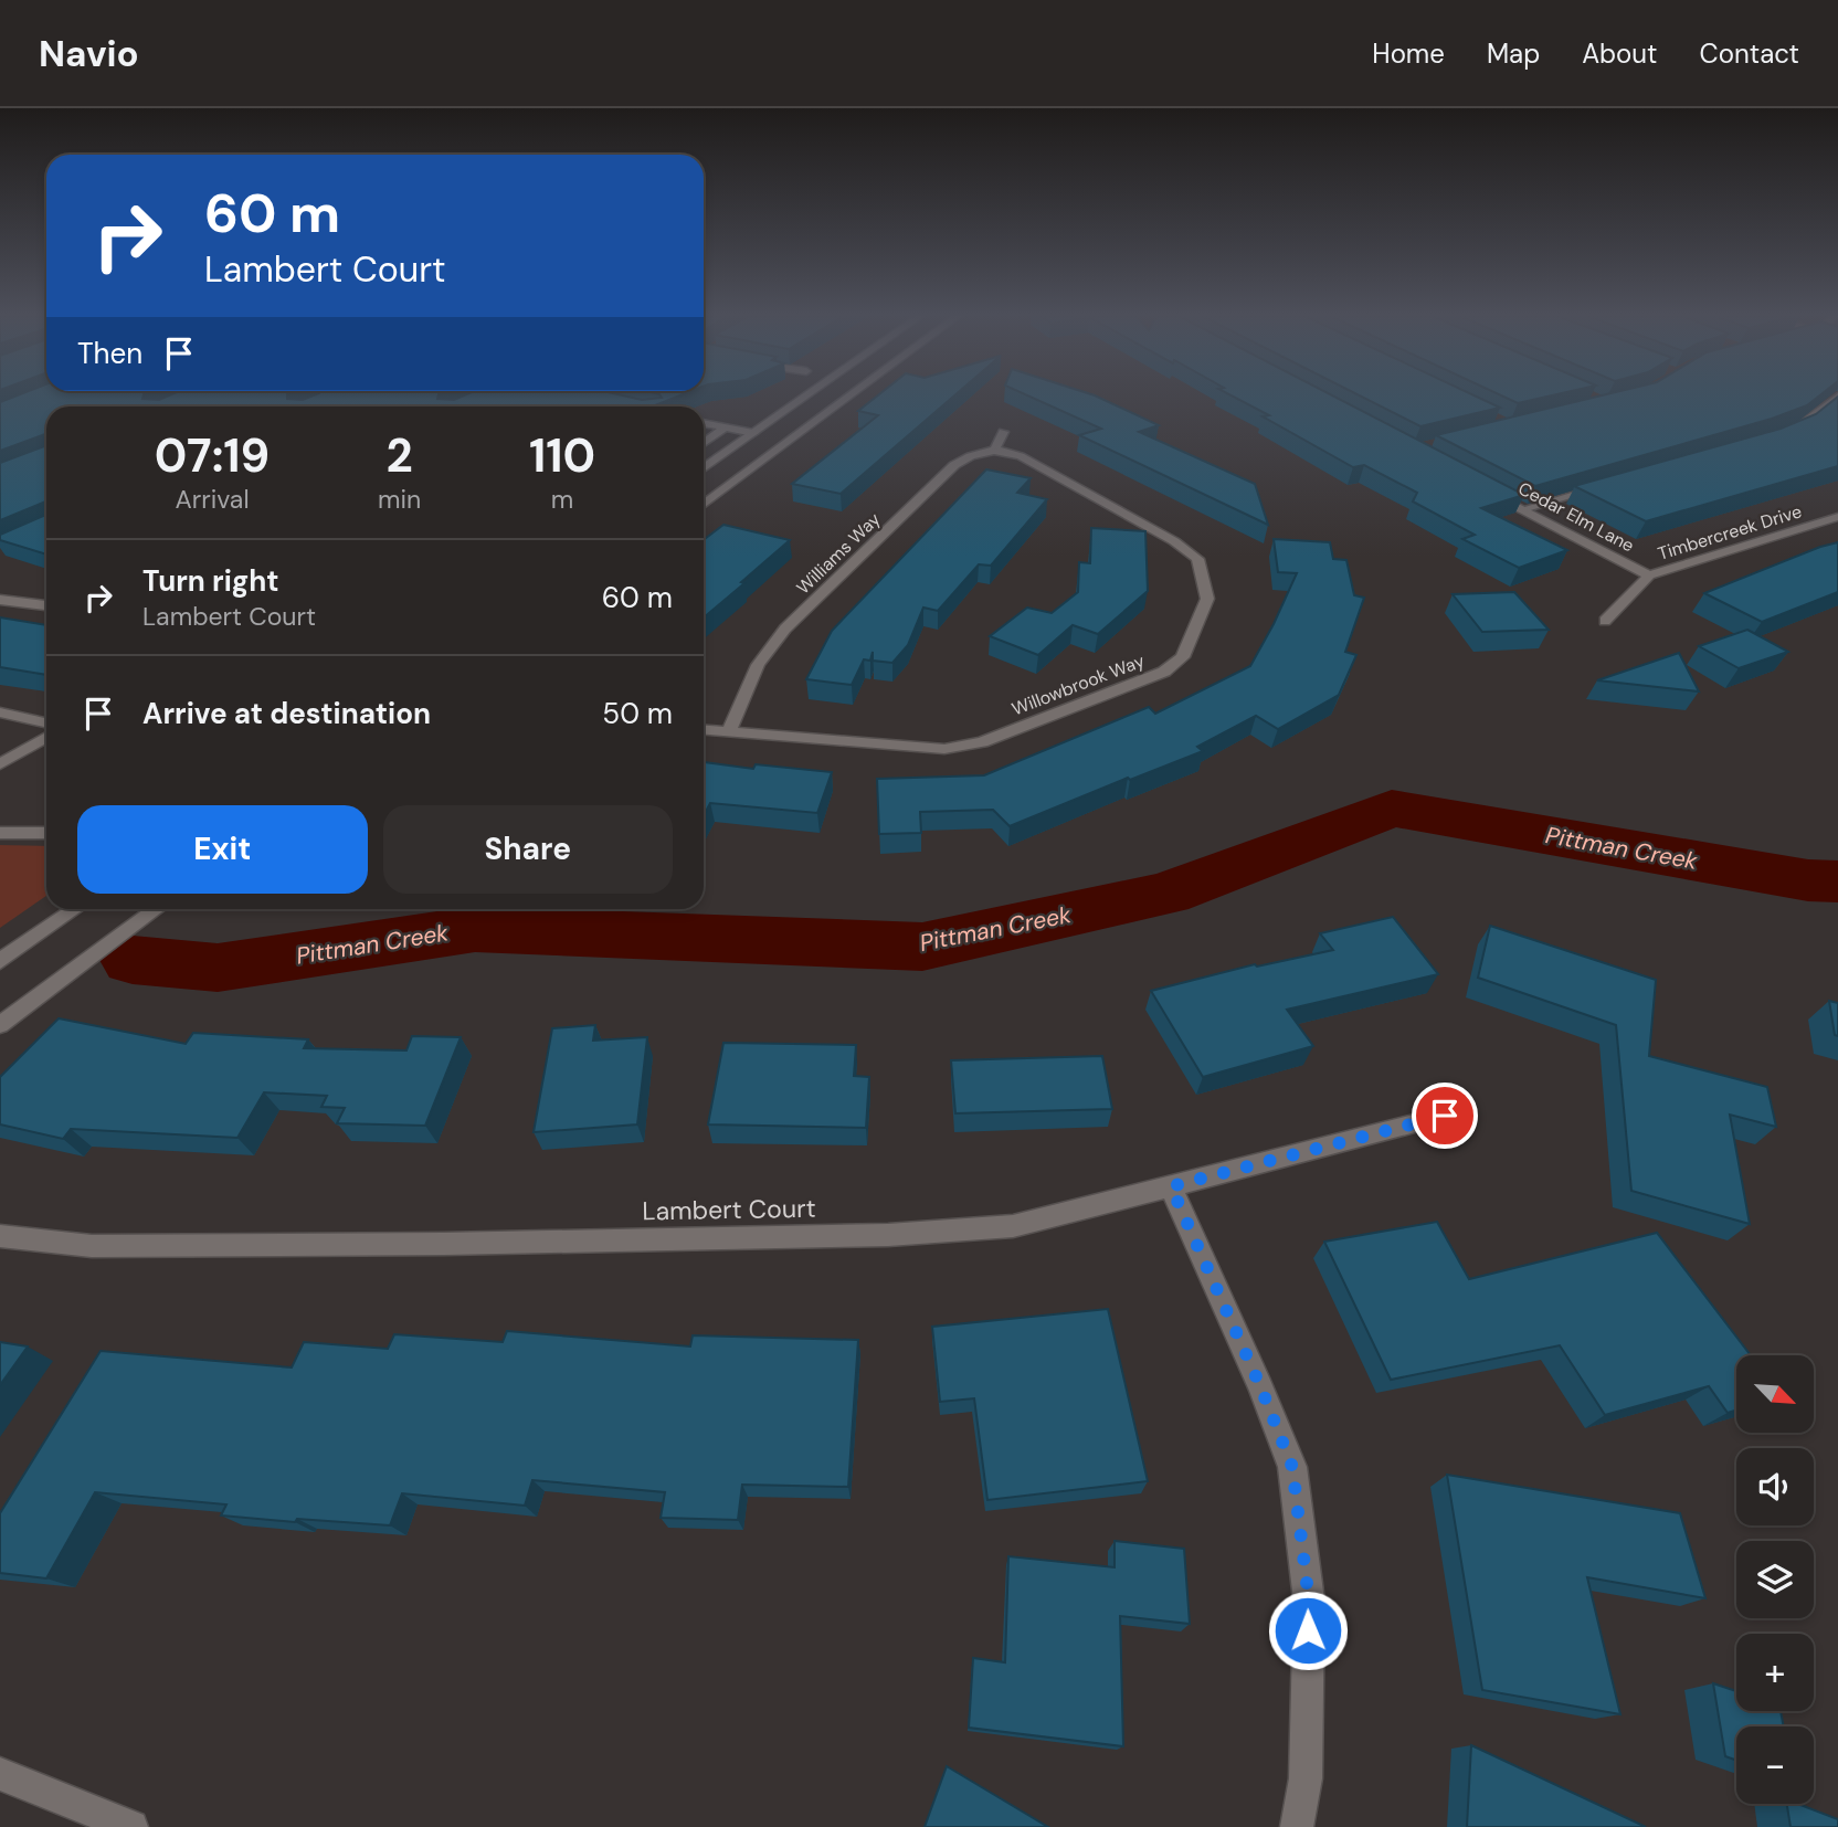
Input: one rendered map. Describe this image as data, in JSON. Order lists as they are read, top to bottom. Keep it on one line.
{"streets":{"street":["Cedar Elm Lane","Timbercreek Drive","Williams Way","Willowbrook Way","Lambert Court"]},"crossings":[["Cedar Elm Lane","Timbercreek Drive"],["Williams Way","Willowbrook Way"]],"water":["Pittman Creek"],"north":"bottom right","page":{"header":"Navio","nav":["Home","Map","About","Contact"],"turn":["60 m","Lambert Court"],"then":"Then","eta":["07:19","Arrival","2","min","110","m"],"list":[{"name":"Turn right","note":"Lambert Court","value":"60 m"},{"name":"Arrive at destination","value":"50 m"}],"buttons":["Exit","Share"],"map_buttons":["+","−"]}}
